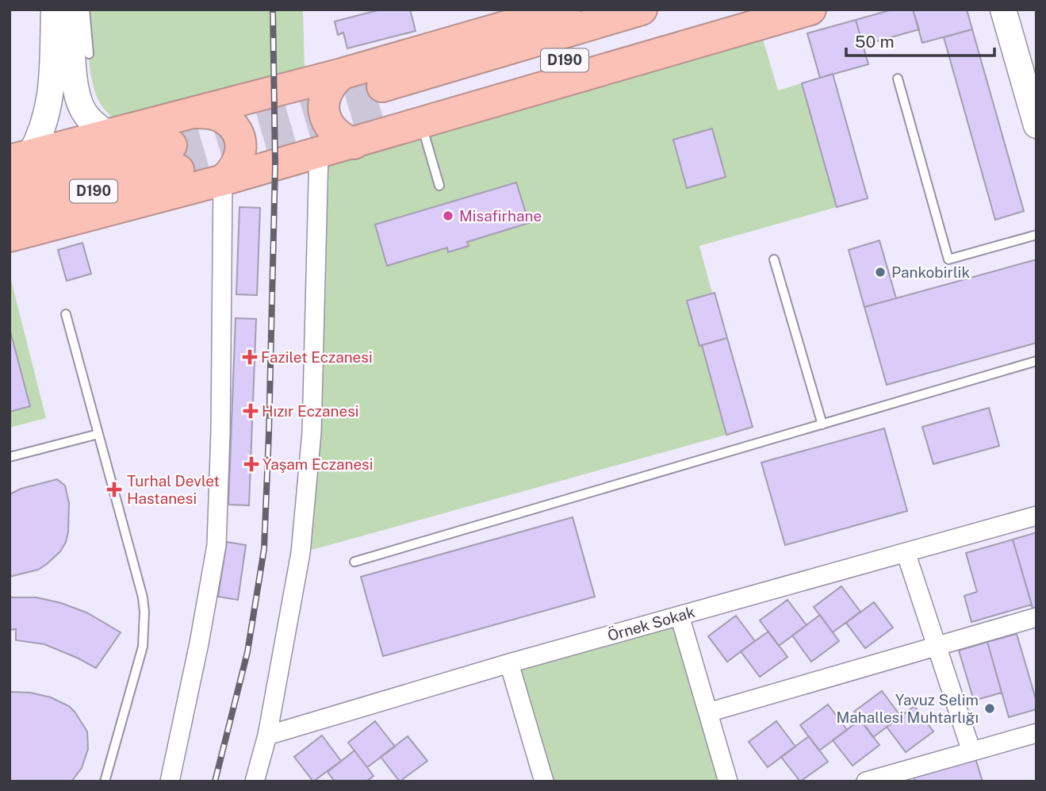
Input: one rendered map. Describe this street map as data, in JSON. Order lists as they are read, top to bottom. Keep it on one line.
{"streets":{"highway":["D190"],"street":["Örnek Sokak"]},"places":{"other":["Misafirhane","Pankobirlik","Yavuz Selim Mahallesi Muhtarlığı"],"health":["Fazilet Eczanesi","Hızır Eczanesi","Yaşam Eczanesi","Turhal Devlet Hastanesi"]},"scale_bar":"50 m"}
